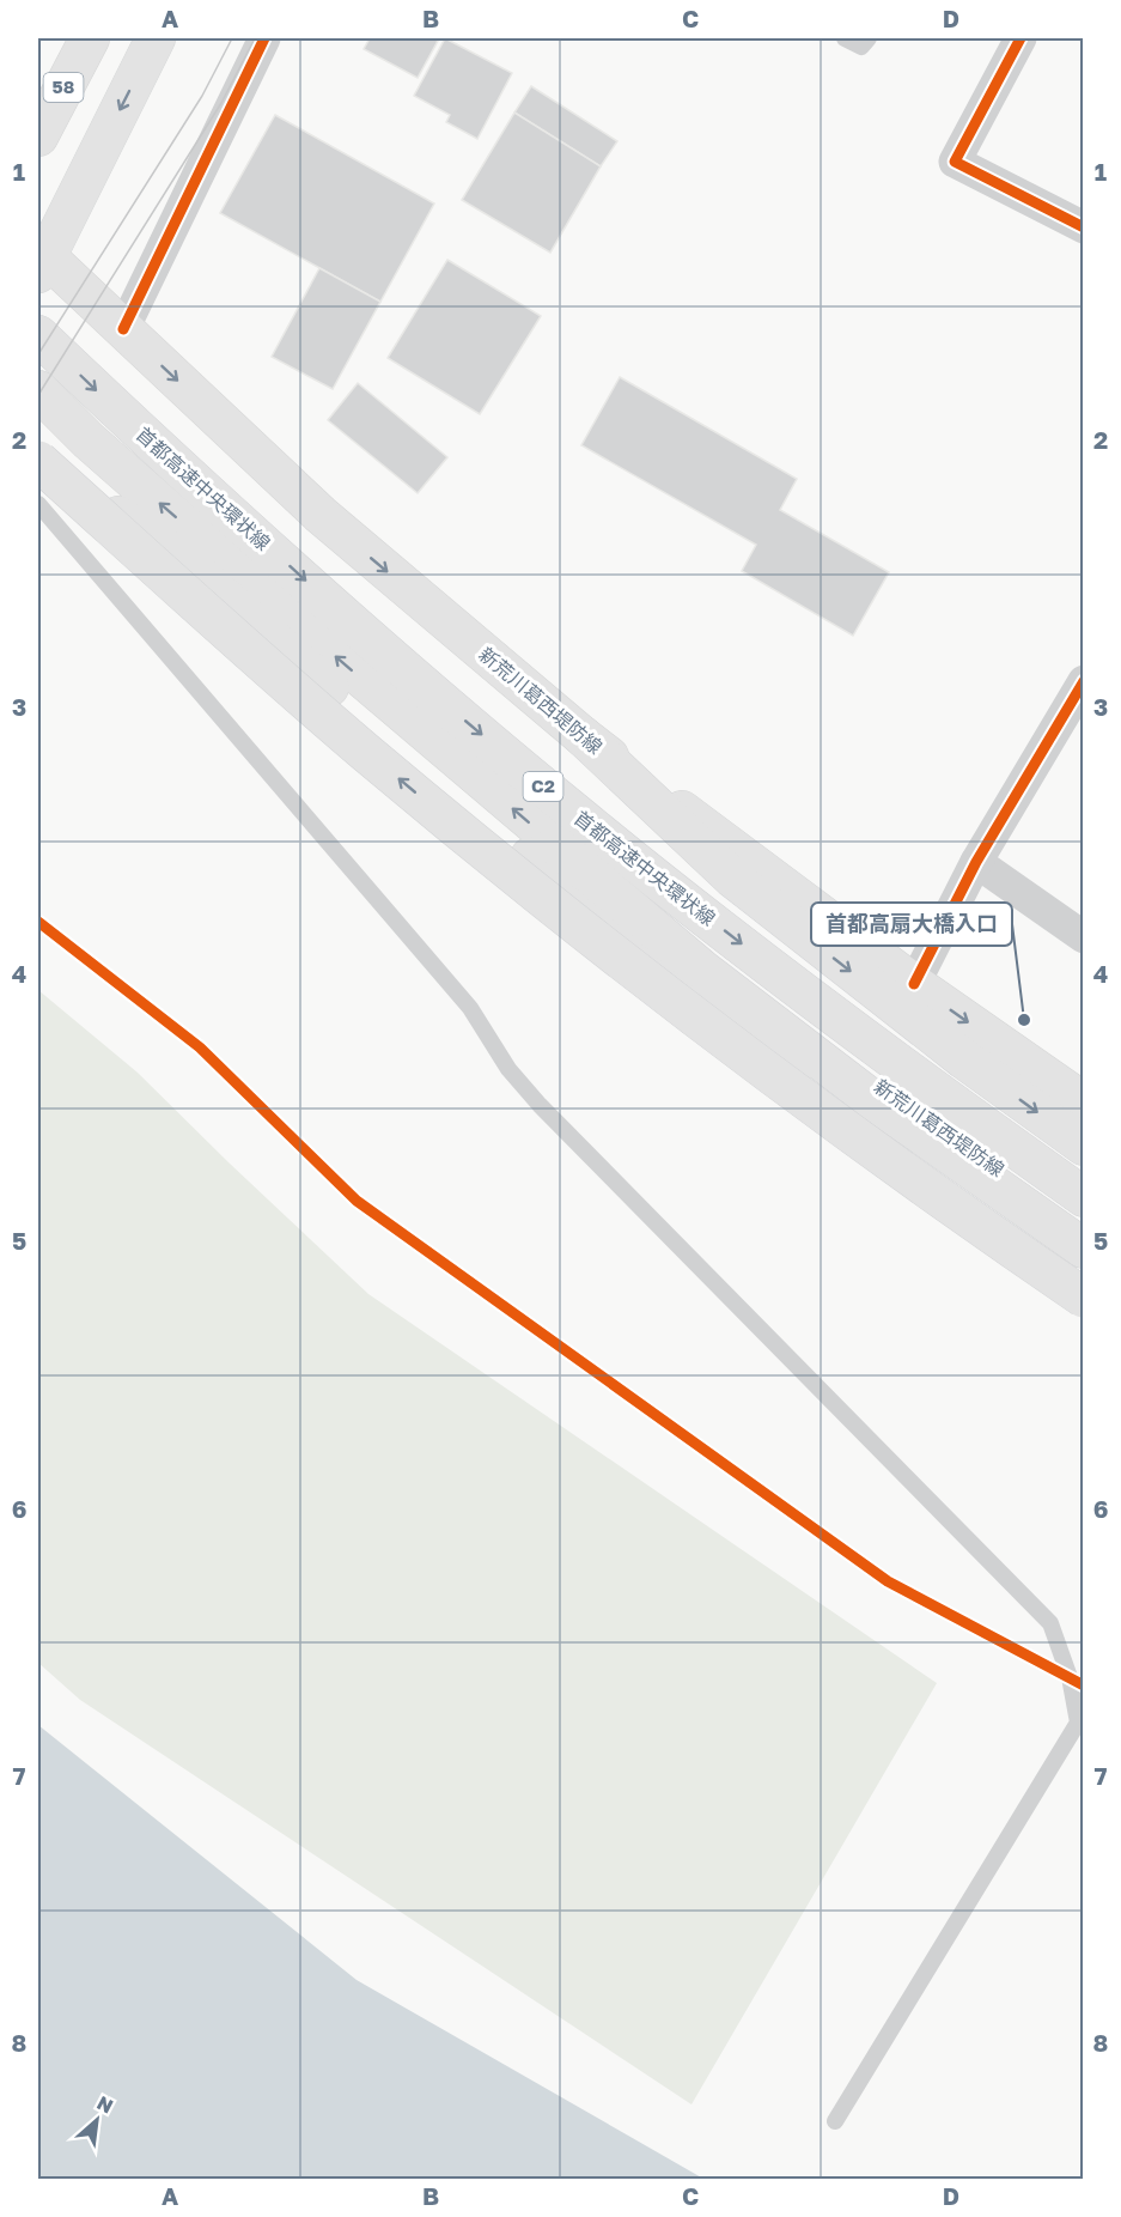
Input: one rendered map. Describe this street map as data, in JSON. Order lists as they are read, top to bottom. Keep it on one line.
{"streets":{"main road":["58","首都高速中央環状線","新荒川葛西堤防線","C2"]},"places":["首都高扇大橋入口"],"north":"top right","grid":{"columns":["A","B","C","D"],"rows":["1","2","3","4","5","6","7","8"]}}
